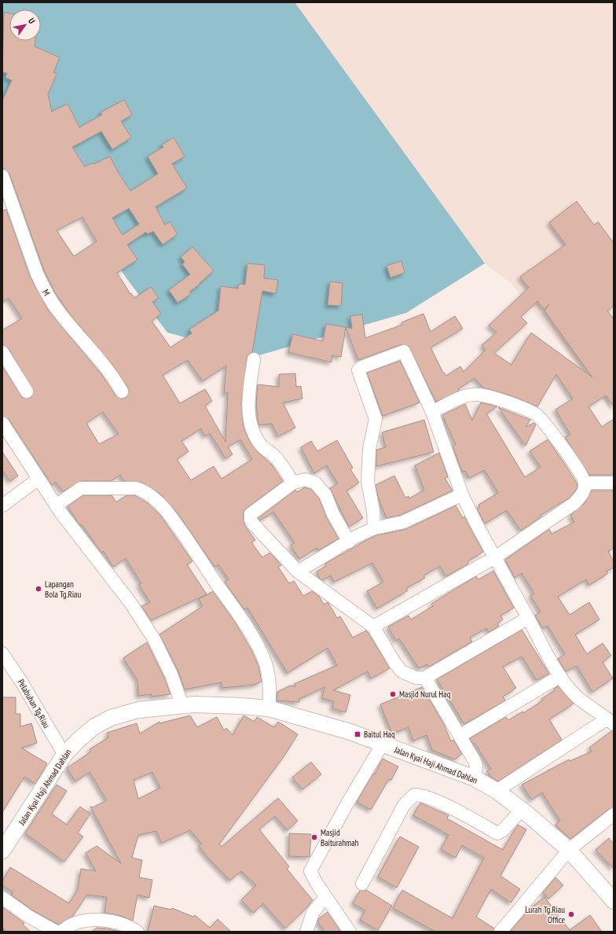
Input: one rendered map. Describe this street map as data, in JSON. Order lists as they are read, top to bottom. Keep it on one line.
{"streets":{"main road":["Jalan Kyai Haji Ahmad Dahlan"],"street":["M","Pelabuhan Tg.Riau"]},"crossings":[["Pelabuhan Tg.Riau","Jalan Kyai Haji Ahmad Dahlan"]],"places":{"other":["Lapangan Bola Tg.Riau","Masjid Nurul Haq","Masjid Baiturahmah","Lurah Tg.Riau Office"],"transit":["Baitul Haq"]},"north":"top right"}
